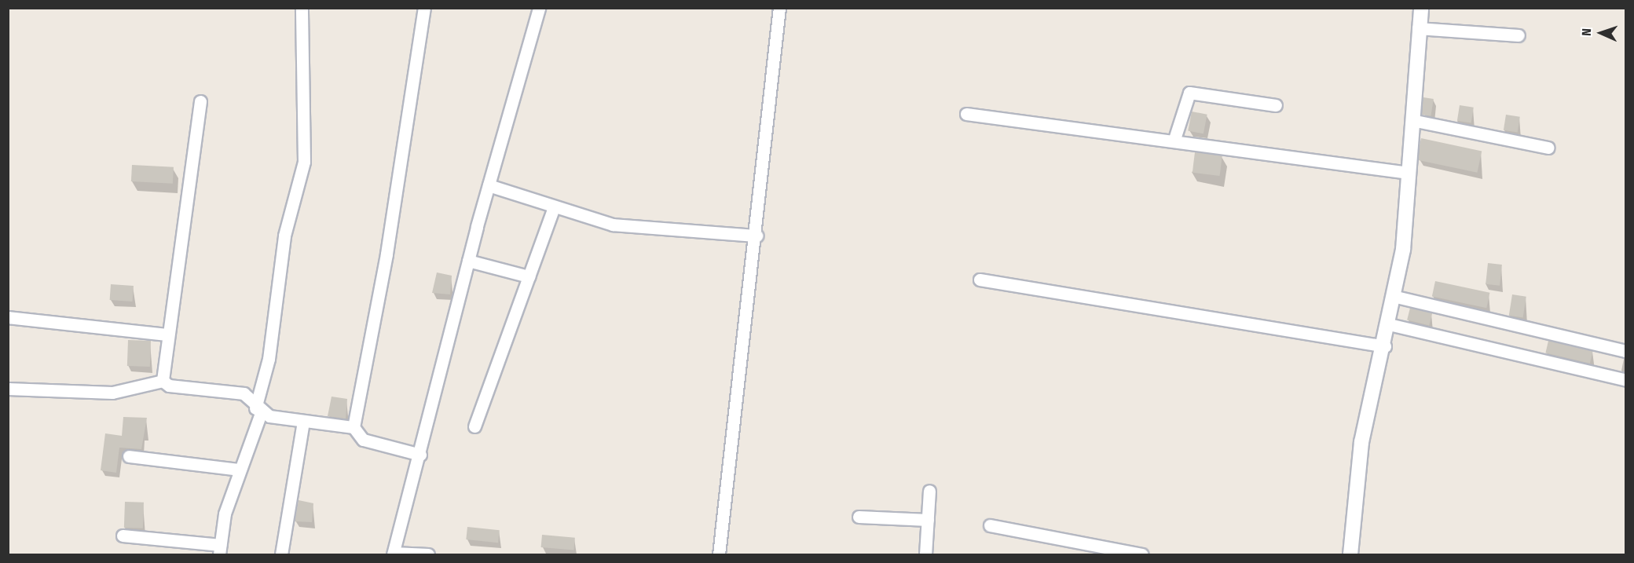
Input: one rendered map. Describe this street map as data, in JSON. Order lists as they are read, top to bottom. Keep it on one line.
{"north":"left"}
